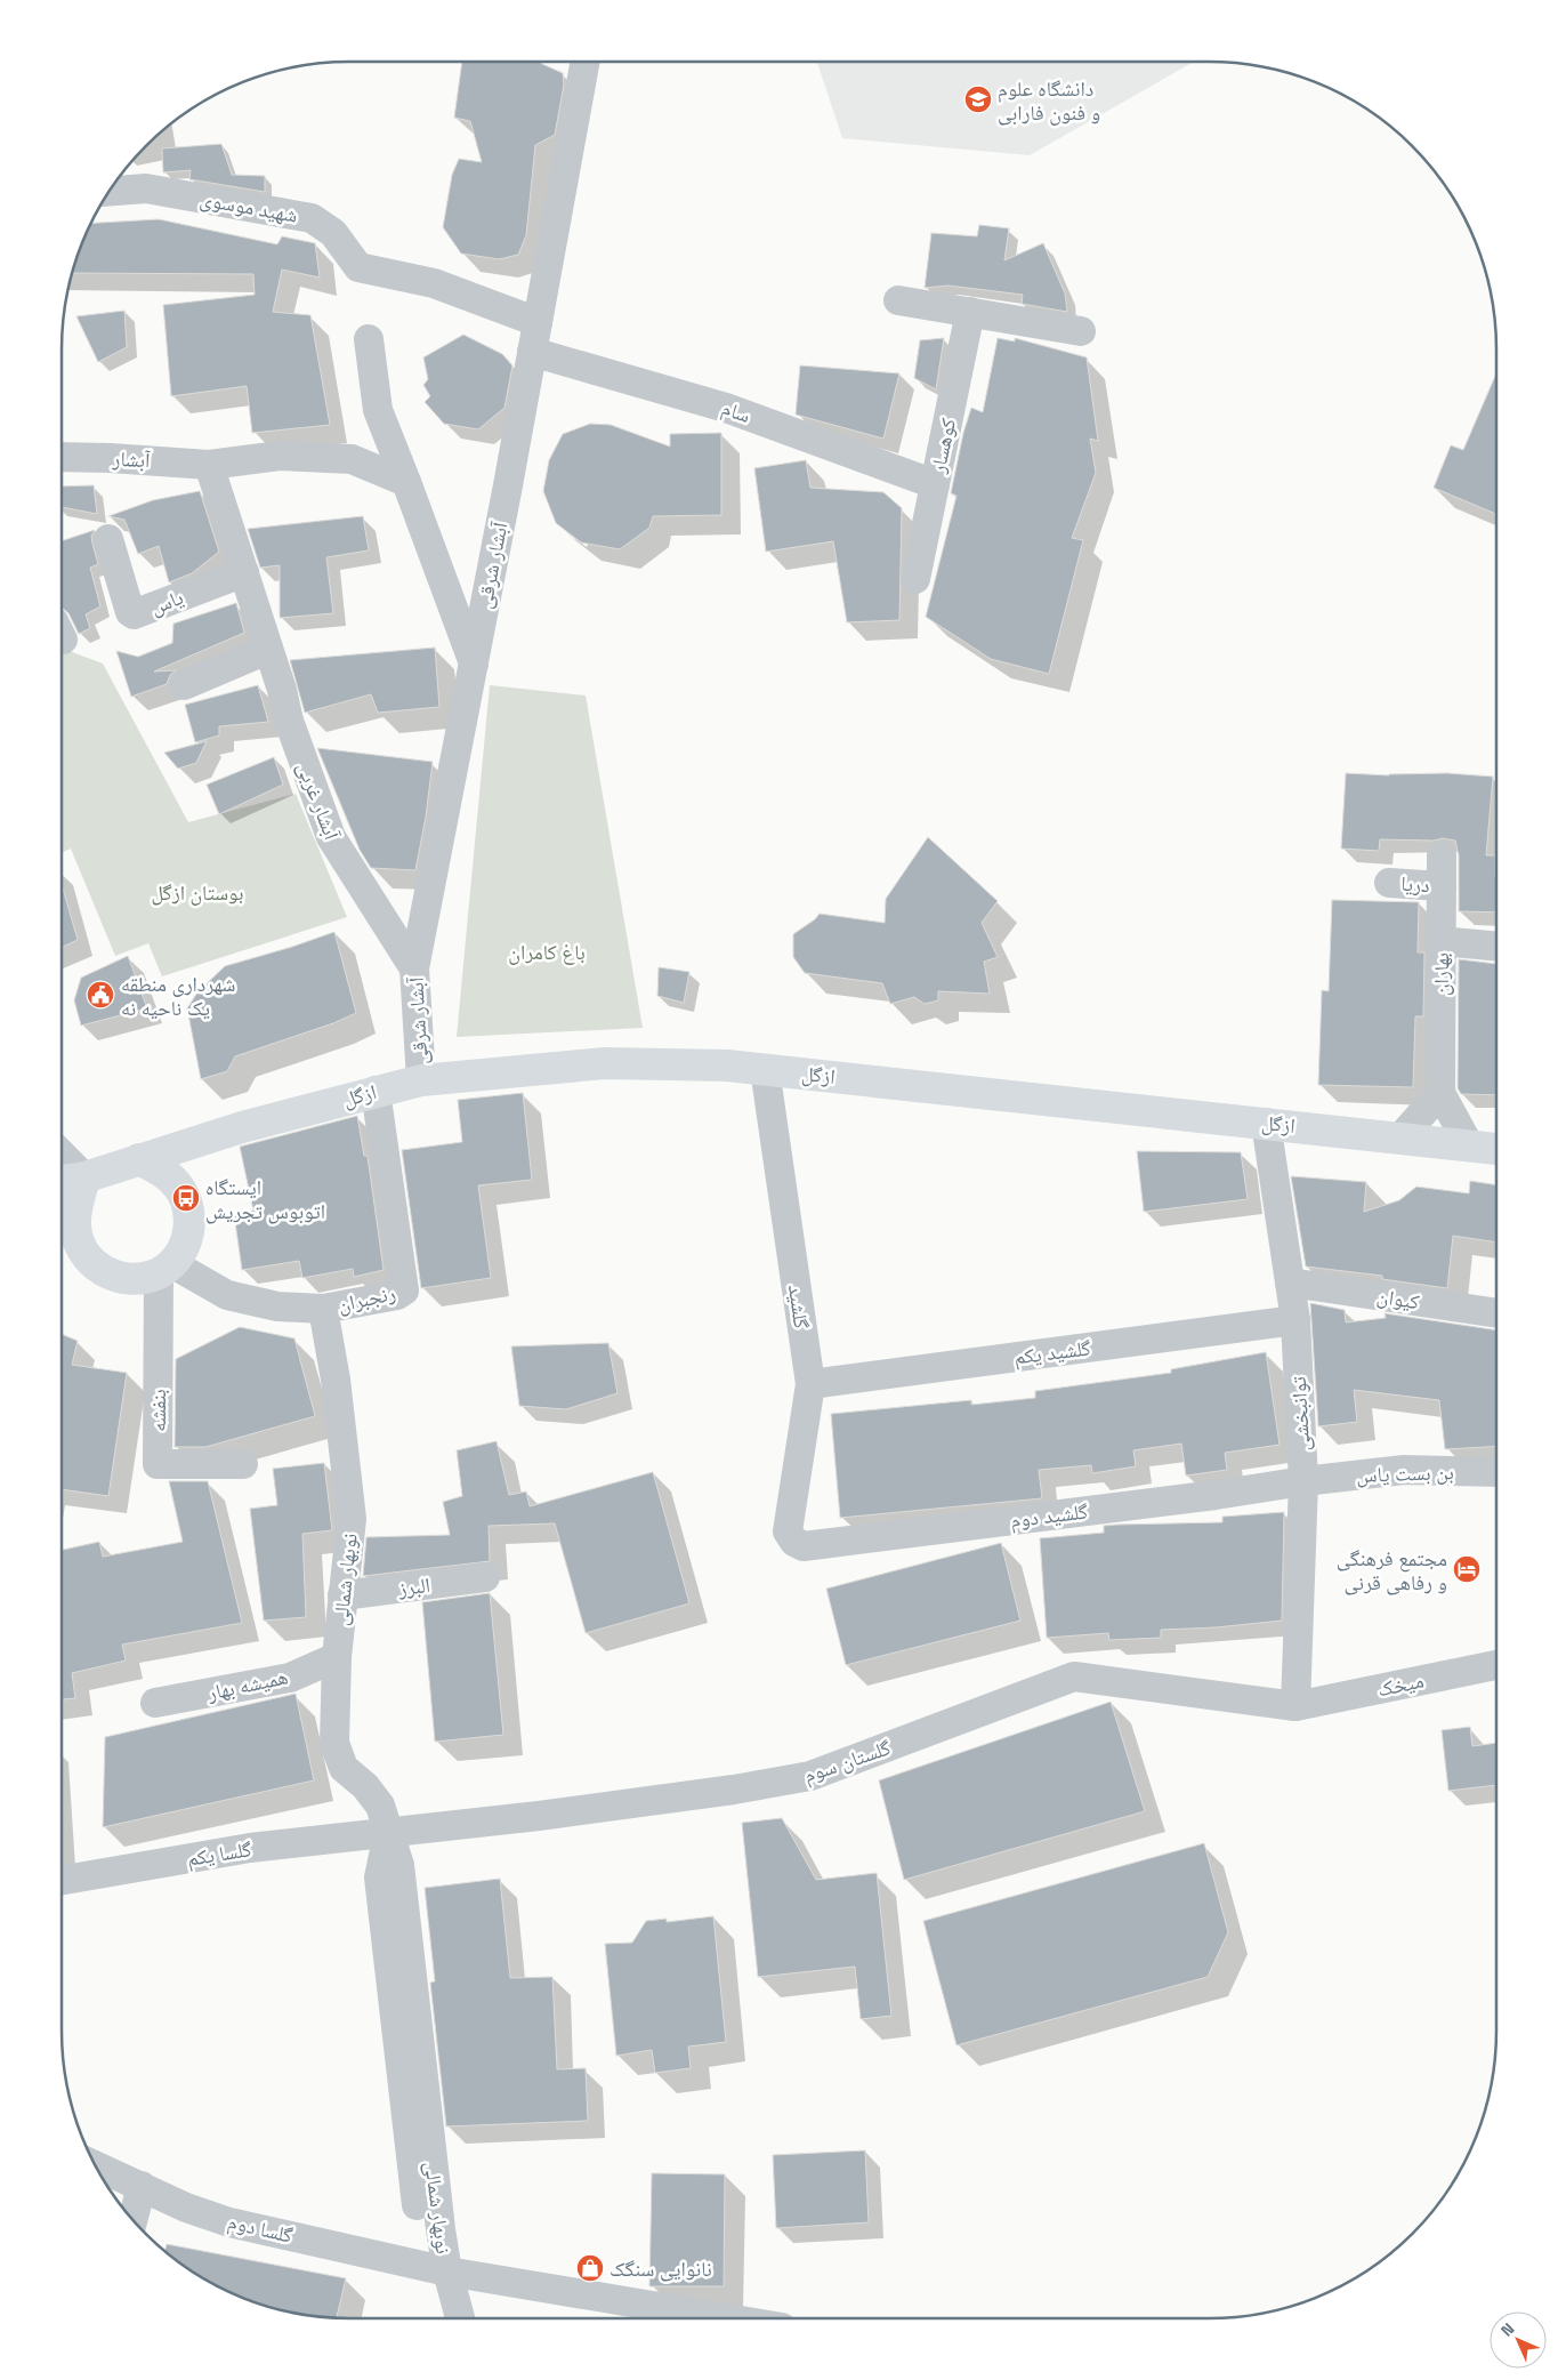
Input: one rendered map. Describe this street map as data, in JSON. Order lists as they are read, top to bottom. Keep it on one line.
{"streets":{"main road":["ازگل"],"street":["شهید موسوی","سام","کوهسار","آبشار","آبشار شرقی","یاس","آبشار غربی","دریا","بهاران","رنجبران","کیوان","گلشید","گلشيد يكم","بنفشه","توانبخشی","بن بست یاس","گلشيد دوم","نوبهار شمالی","البرز","همیشه بهار","میخک","گلستان سوم","گلسا يكم","گلسا دوم"]},"crossings":[["شهید موسوی","آبشار شرقی"],["سام","کوهسار"],["سام","آبشار شرقی"],["آبشار شرقی","آبشار غربی"],["آبشار شرقی","ازگل"],["یاس","آبشار غربی"],["دریا","بهاران"],["ازگل","رنجبران"],["ازگل","گلشید"],["ازگل","بنفشه"],["ازگل","توانبخشی"],["رنجبران","بنفشه"],["رنجبران","نوبهار شمالی"],["کیوان","توانبخشی"],["گلشید","گلشيد يكم"],["گلشید","گلشيد دوم"],["گلشيد يكم","توانبخشی"],["توانبخشی","بن بست یاس"],["توانبخشی","گلشيد دوم"],["توانبخشی","میخک"],["توانبخشی","گلستان سوم"],["بن بست یاس","گلشيد دوم"],["نوبهار شمالی","البرز"],["نوبهار شمالی","همیشه بهار"],["نوبهار شمالی","گلستان سوم"],["نوبهار شمالی","گلسا يكم"],["نوبهار شمالی","گلسا دوم"],["میخک","گلستان سوم"],["گلستان سوم","گلسا يكم"]],"parks":["بوستان ازگل","باغ کامران"],"places":{"school or university":["دانشگاه علوم و فنون فارابی"],"public building":["شهرداری منطقه یک ناحیه نه"],"bus stop":["ایستگاه اتوبوس تجریش"],"hotel":["مجتمع فرهنگی و رفاهی قرنی"],"shop":["نانوایی سنگک"]},"north":"top left"}
